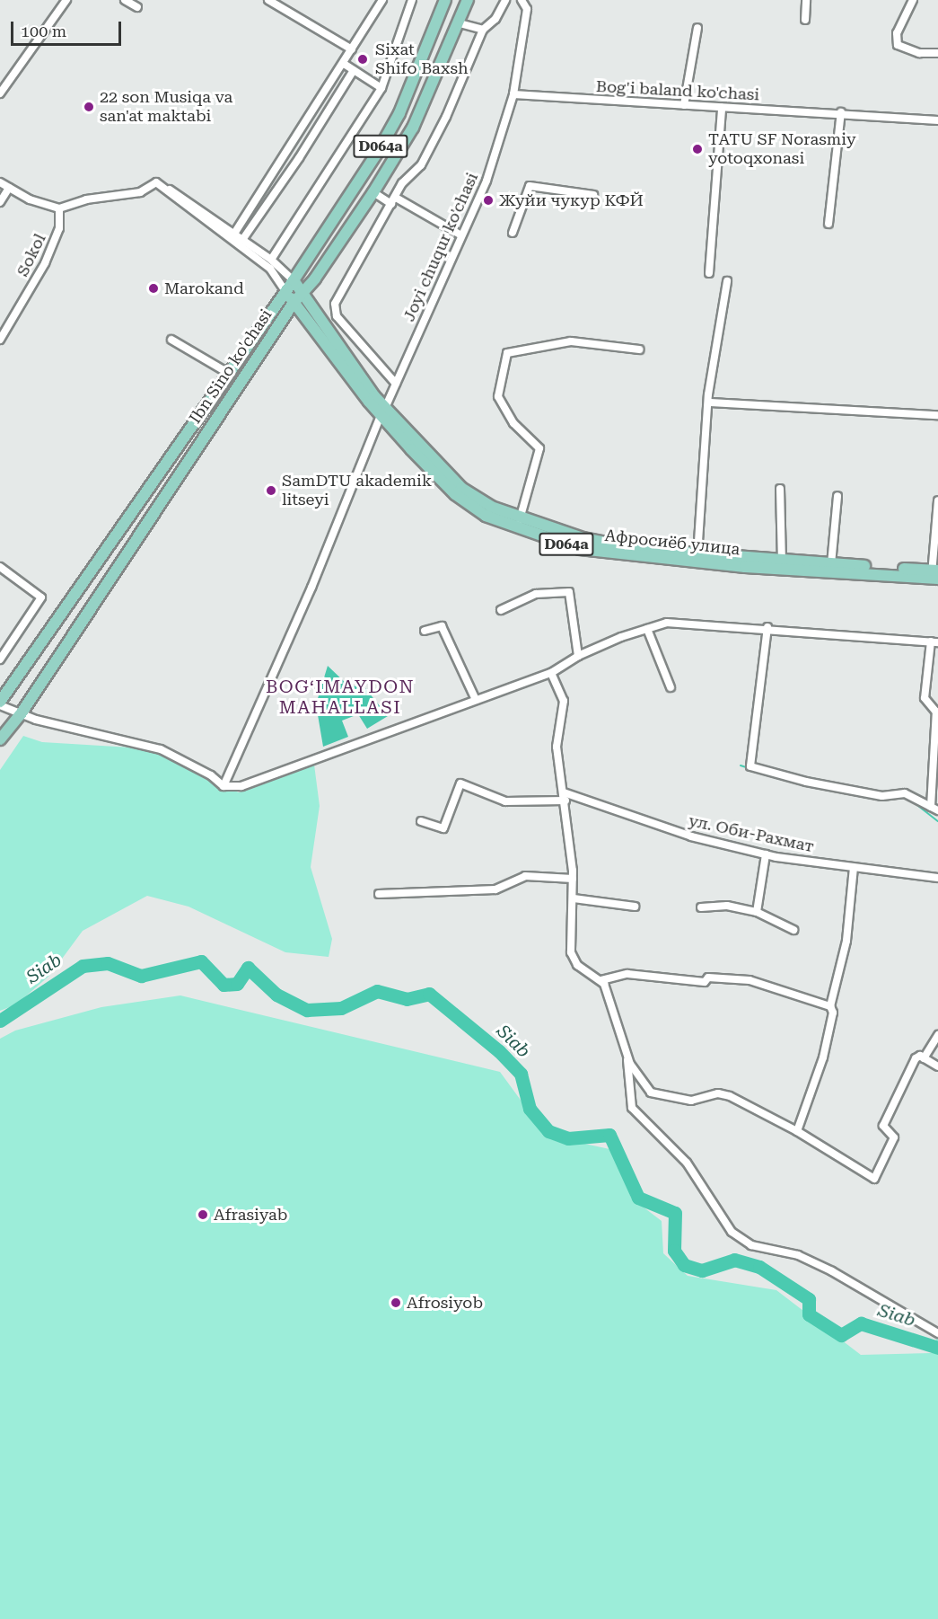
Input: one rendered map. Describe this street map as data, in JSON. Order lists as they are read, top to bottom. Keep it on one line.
{"streets":{"main road":["D064a","Ibn Sino ko'chasi","Афросиёб улица"],"street":["Bog'i baland ko'chasi","Joyi chuqur ko'chasi","Sokol","ул. Оби-Рахмат"]},"crossings":[["Bog'i baland ko'chasi","Joyi chuqur ko'chasi"],["Joyi chuqur ko'chasi","Афросиёб улица"],["Ibn Sino ko'chasi","Афросиёб улица"]],"districts":["BOG‘IMAYDON MAHALLASI"],"water":["Siab"],"places":["Sixat Shifo Baxsh","22 son Musiqa va san'at maktabi","TATU SF Norasmiy yotoqxonasi","Жуйи чукур КФЙ","Marokand","SamDTU akademik litseyi","Afrasiyab","Afrosiyob"],"scale_bar":"100 m"}
